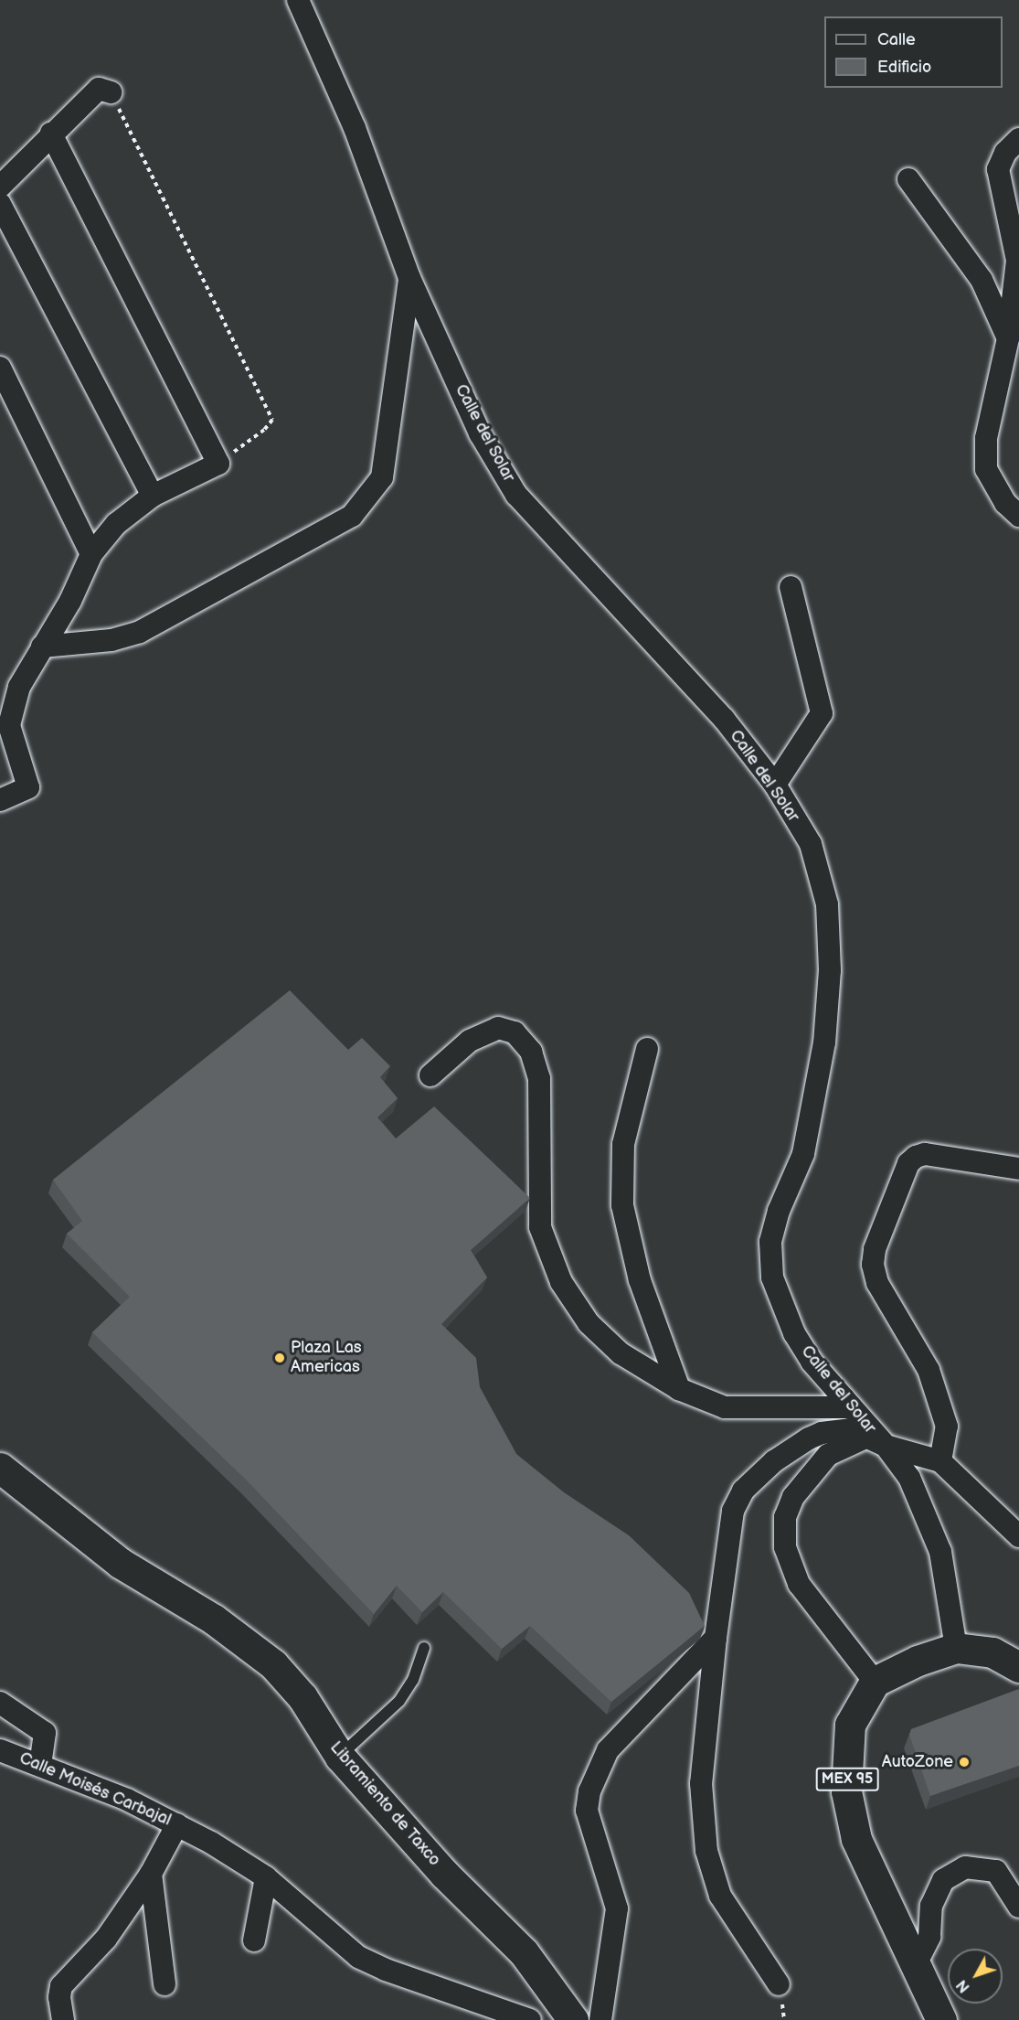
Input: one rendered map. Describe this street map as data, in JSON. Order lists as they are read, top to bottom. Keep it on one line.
{"streets":{"main road":["MEX 95","Libramiento de Taxco"],"street":["Calle del Solar","Calle Moisés Carbajal"]},"places":["Plaza Las Americas","AutoZone"],"legend":["Calle","Edificio"],"north":"bottom left"}
